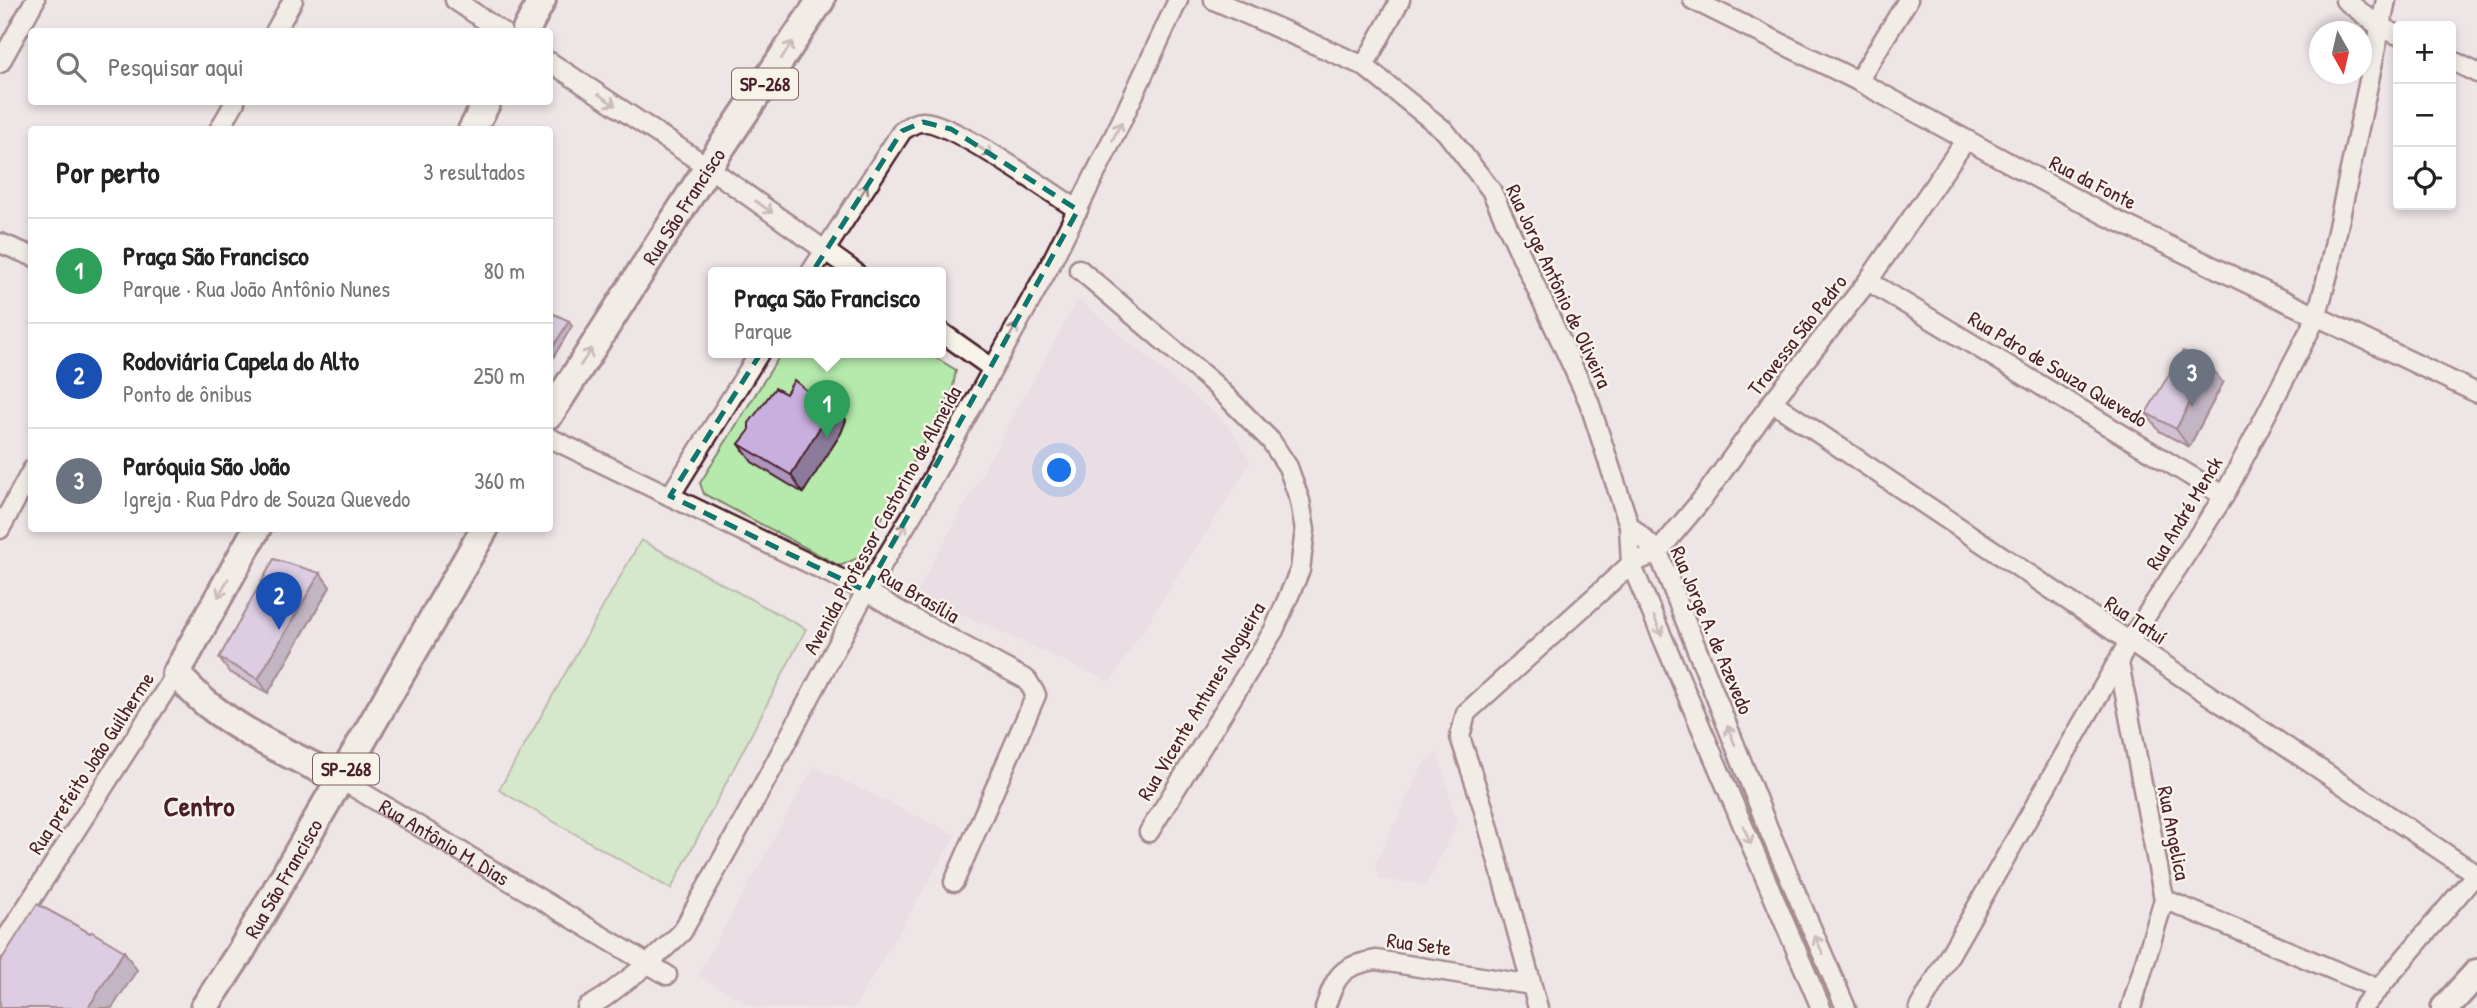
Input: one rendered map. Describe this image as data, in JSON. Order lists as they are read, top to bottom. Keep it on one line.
{"streets":{"main road":["SP-268","Rua São Francisco","Rua Antônio M. Dias"],"street":["Rua da Fonte","Rua Jorge Antônio de Oliveira","Travessa São Pedro","Rua Pdro de Souza Quevedo","Rua André Menck","Avenida Professor Castorino de Almeida","Rua Brasília","Rua Tatuí","Rua Jorge A. de Azevedo","Rua Vicente Antunes Nogueira","Rua prefeito João Guilherme","Rua Angelica","Rua Sete"]},"crossings":[["Rua da Fonte","Travessa São Pedro"],["Rua da Fonte","Rua André Menck"],["Rua São Francisco","Rua Antônio M. Dias"],["Rua Jorge Antônio de Oliveira","Rua Jorge A. de Azevedo"],["Travessa São Pedro","Rua Pdro de Souza Quevedo"],["Travessa São Pedro","Rua Tatuí"],["Travessa São Pedro","Rua Jorge A. de Azevedo"],["Rua Pdro de Souza Quevedo","Rua André Menck"],["Rua André Menck","Rua Tatuí"],["Rua André Menck","Rua Angelica"],["Avenida Professor Castorino de Almeida","Rua Brasília"],["Avenida Professor Castorino de Almeida","Rua Antônio M. Dias"],["Rua prefeito João Guilherme","Rua Antônio M. Dias"]],"one_way":["Rua São Francisco","Avenida Professor Castorino de Almeida"],"districts":["Centro"],"north":"bottom","page":{"map_buttons":["+","−"],"search":"Pesquisar aqui","heading":["Por perto","3 resultados"],"list":[{"mark":"1","name":"Praça São Francisco","note":"Parque · Rua João Antônio Nunes","value":"80 m"},{"mark":"2","name":"Rodoviária Capela do Alto","note":"Ponto de ônibus","value":"250 m"},{"mark":"3","name":"Paróquia São João","note":"Igreja · Rua Pdro de Souza Quevedo","value":"360 m"}],"popup":["Praça São Francisco","Parque"],"pins":["3","1","2"]}}
